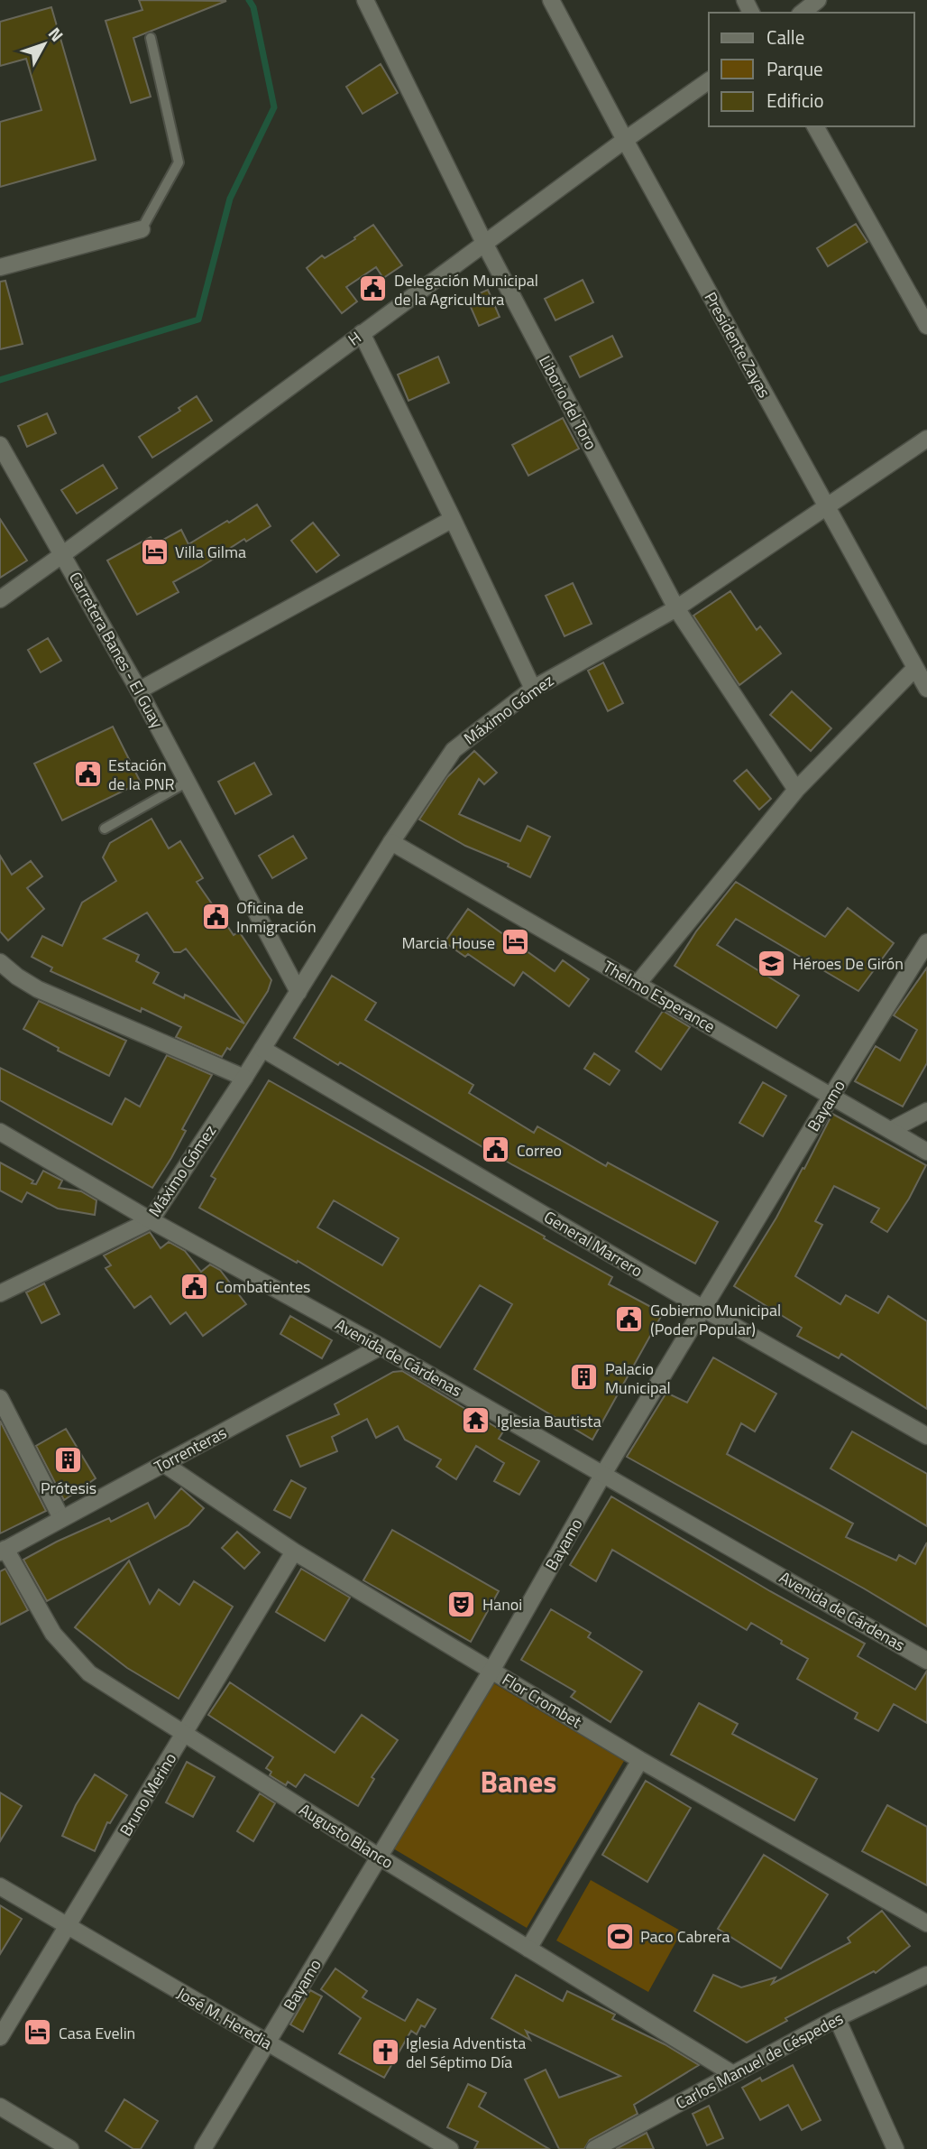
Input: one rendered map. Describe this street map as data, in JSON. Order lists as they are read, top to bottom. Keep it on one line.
{"streets":{"street":["H","Presidente Zayas","Liborio del Toro","Carretera Banes - El Guay","Máximo Gómez","Thelmo Esperance","Bayamo","General Marrero","Avenida de Cárdenas","Torrenteras","Flor Crombet","Bruno Merino","Augusto Blanco","José M. Heredia","Carlos Manuel de Céspedes"]},"crossings":[["H","Presidente Zayas"],["H","Liborio del Toro"],["H","Carretera Banes - El Guay"],["Presidente Zayas","Máximo Gómez"],["Liborio del Toro","Máximo Gómez"],["Carretera Banes - El Guay","Máximo Gómez"],["Máximo Gómez","Thelmo Esperance"],["Máximo Gómez","General Marrero"],["Máximo Gómez","Avenida de Cárdenas"],["Thelmo Esperance","Bayamo"],["Bayamo","General Marrero"],["Bayamo","Avenida de Cárdenas"],["Bayamo","Flor Crombet"],["Bayamo","Augusto Blanco"],["Bayamo","José M. Heredia"],["Avenida de Cárdenas","Torrenteras"],["Torrenteras","Flor Crombet"],["Torrenteras","Augusto Blanco"],["Flor Crombet","Bruno Merino"],["Bruno Merino","Augusto Blanco"],["Bruno Merino","José M. Heredia"],["Augusto Blanco","Carlos Manuel de Céspedes"]],"districts":["Banes"],"places":{"public building":["Delegación Municipal de la Agricultura","Estación de la PNR","Oficina de Inmigración","Correo","Combatientes","Gobierno Municipal (Poder Popular)"],"hotel":["Villa Gilma","Marcia House","Casa Evelin"],"school or university":["Héroes De Girón"],"building":["Palacio Municipal","Prótesis"],"temple":["Iglesia Bautista"],"theatre":["Hanoi"],"sports":["Paco Cabrera"],"church":["Iglesia Adventista del Séptimo Día"]},"legend":["Calle","Parque","Edificio"],"north":"top right"}
